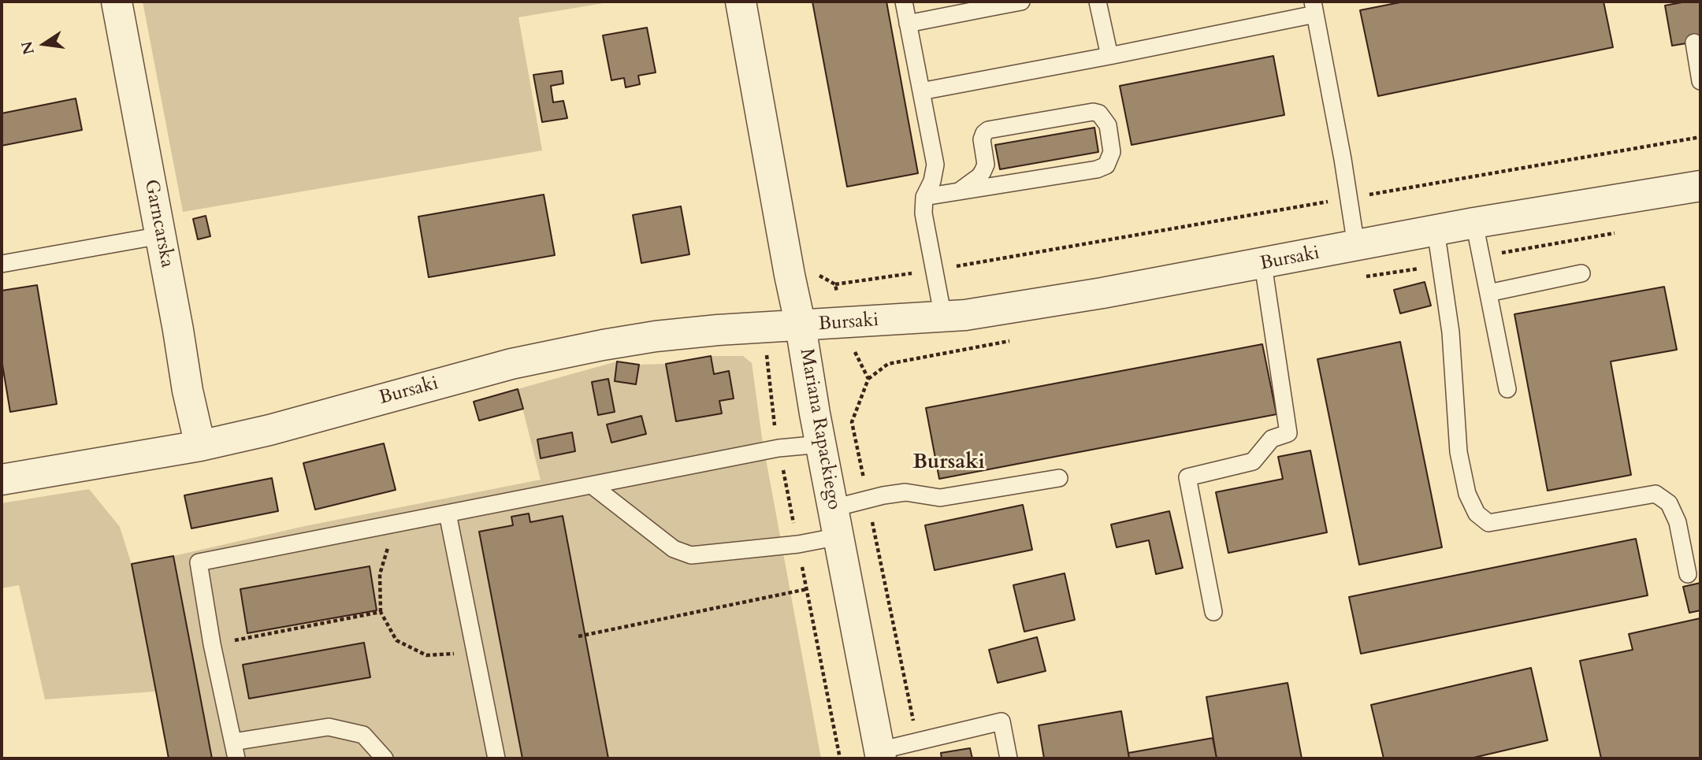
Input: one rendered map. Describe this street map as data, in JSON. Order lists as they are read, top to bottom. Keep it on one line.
{"streets":{"street":["Garncarska","Bursaki","Mariana Rapackiego"]},"crossings":[["Garncarska","Bursaki"],["Bursaki","Mariana Rapackiego"]],"districts":["Bursaki"],"north":"left"}
